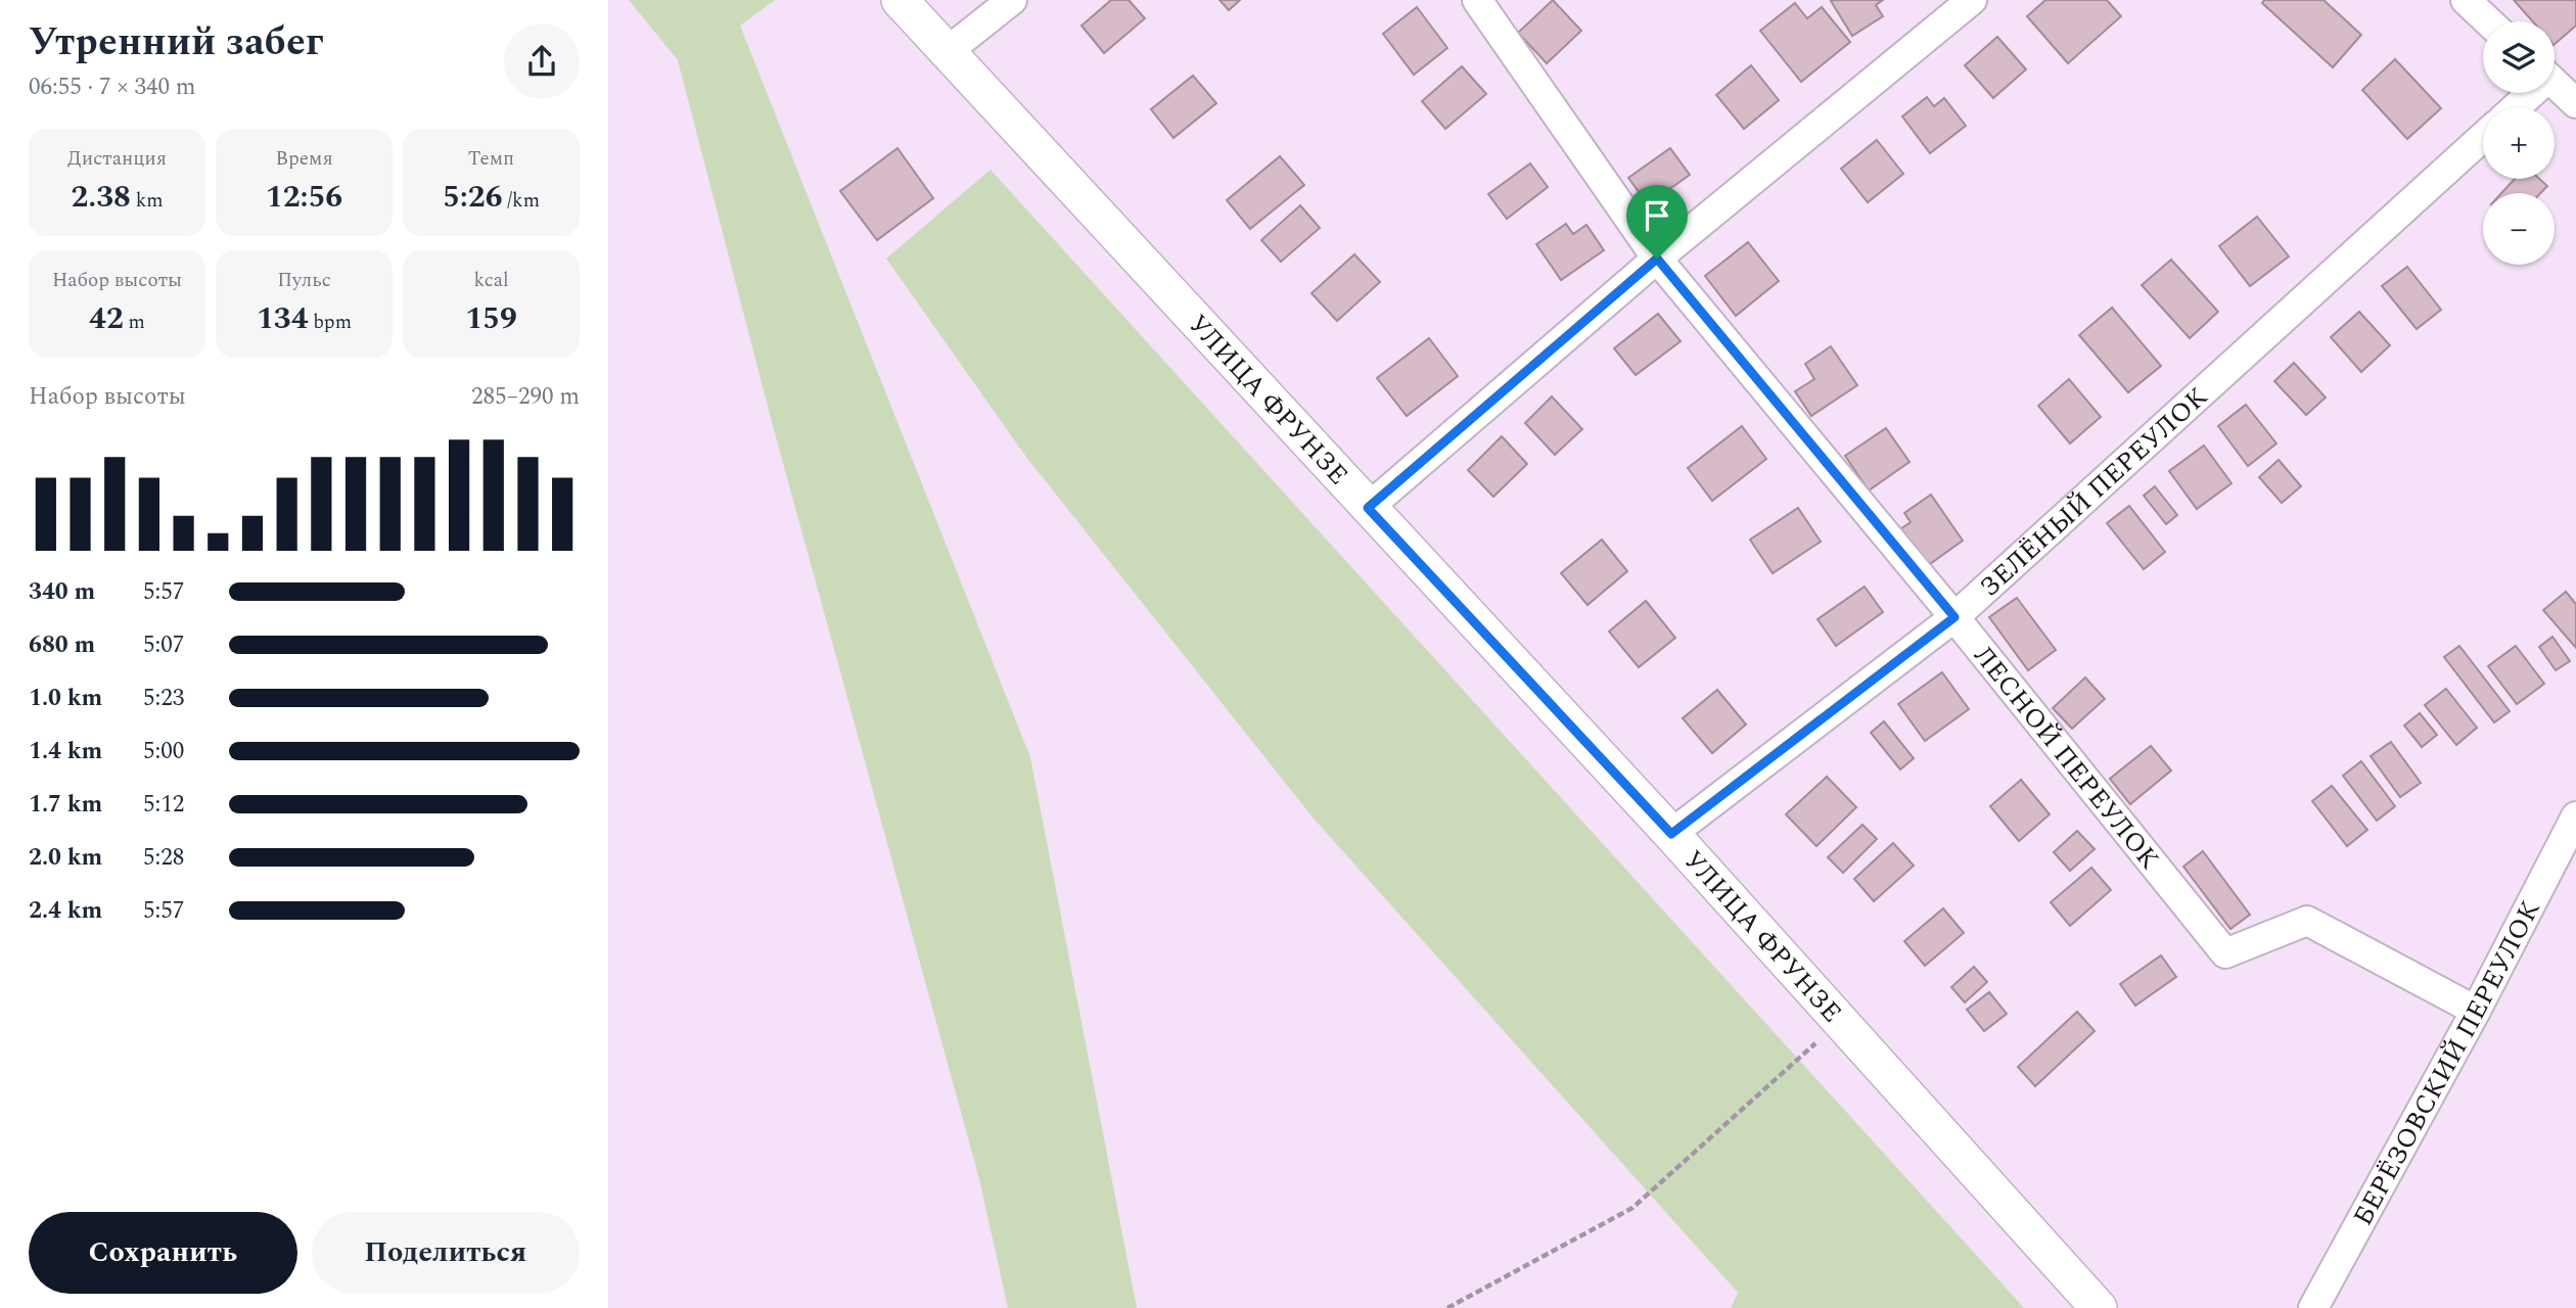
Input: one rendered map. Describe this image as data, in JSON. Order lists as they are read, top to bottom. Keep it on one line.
{"streets":{"street":["УЛИЦА ФРУНЗЕ","ЗЕЛЁНЫЙ ПЕРЕУЛОК","ЛЕСНОЙ ПЕРЕУЛОК","БЕРЁЗОВСКИЙ ПЕРЕУЛОК"]},"crossings":[["УЛИЦА ФРУНЗЕ","ЗЕЛЁНЫЙ ПЕРЕУЛОК"],["ЗЕЛЁНЫЙ ПЕРЕУЛОК","ЛЕСНОЙ ПЕРЕУЛОК"],["ЛЕСНОЙ ПЕРЕУЛОК","БЕРЁЗОВСКИЙ ПЕРЕУЛОК"]],"page":{"heading":["Утренний забег","06:55 · 7 × 340 m"],"map_buttons":["+","−"],"stats":[["Дистанция","2.38 km"],["Время","12:56"],["Темп","5:26 /km"],["Набор высоты","42 m"],["Пульс","134 bpm"],["kcal","159"]],"chart":["Набор высоты","285–290 m"],"list":[{"name":"340 m","note":"5:57"},{"name":"680 m","note":"5:07"},{"name":"1.0 km","note":"5:23"},{"name":"1.4 km","note":"5:00"},{"name":"1.7 km","note":"5:12"},{"name":"2.0 km","note":"5:28"},{"name":"2.4 km","note":"5:57"}],"buttons":["Сохранить","Поделиться"]}}
